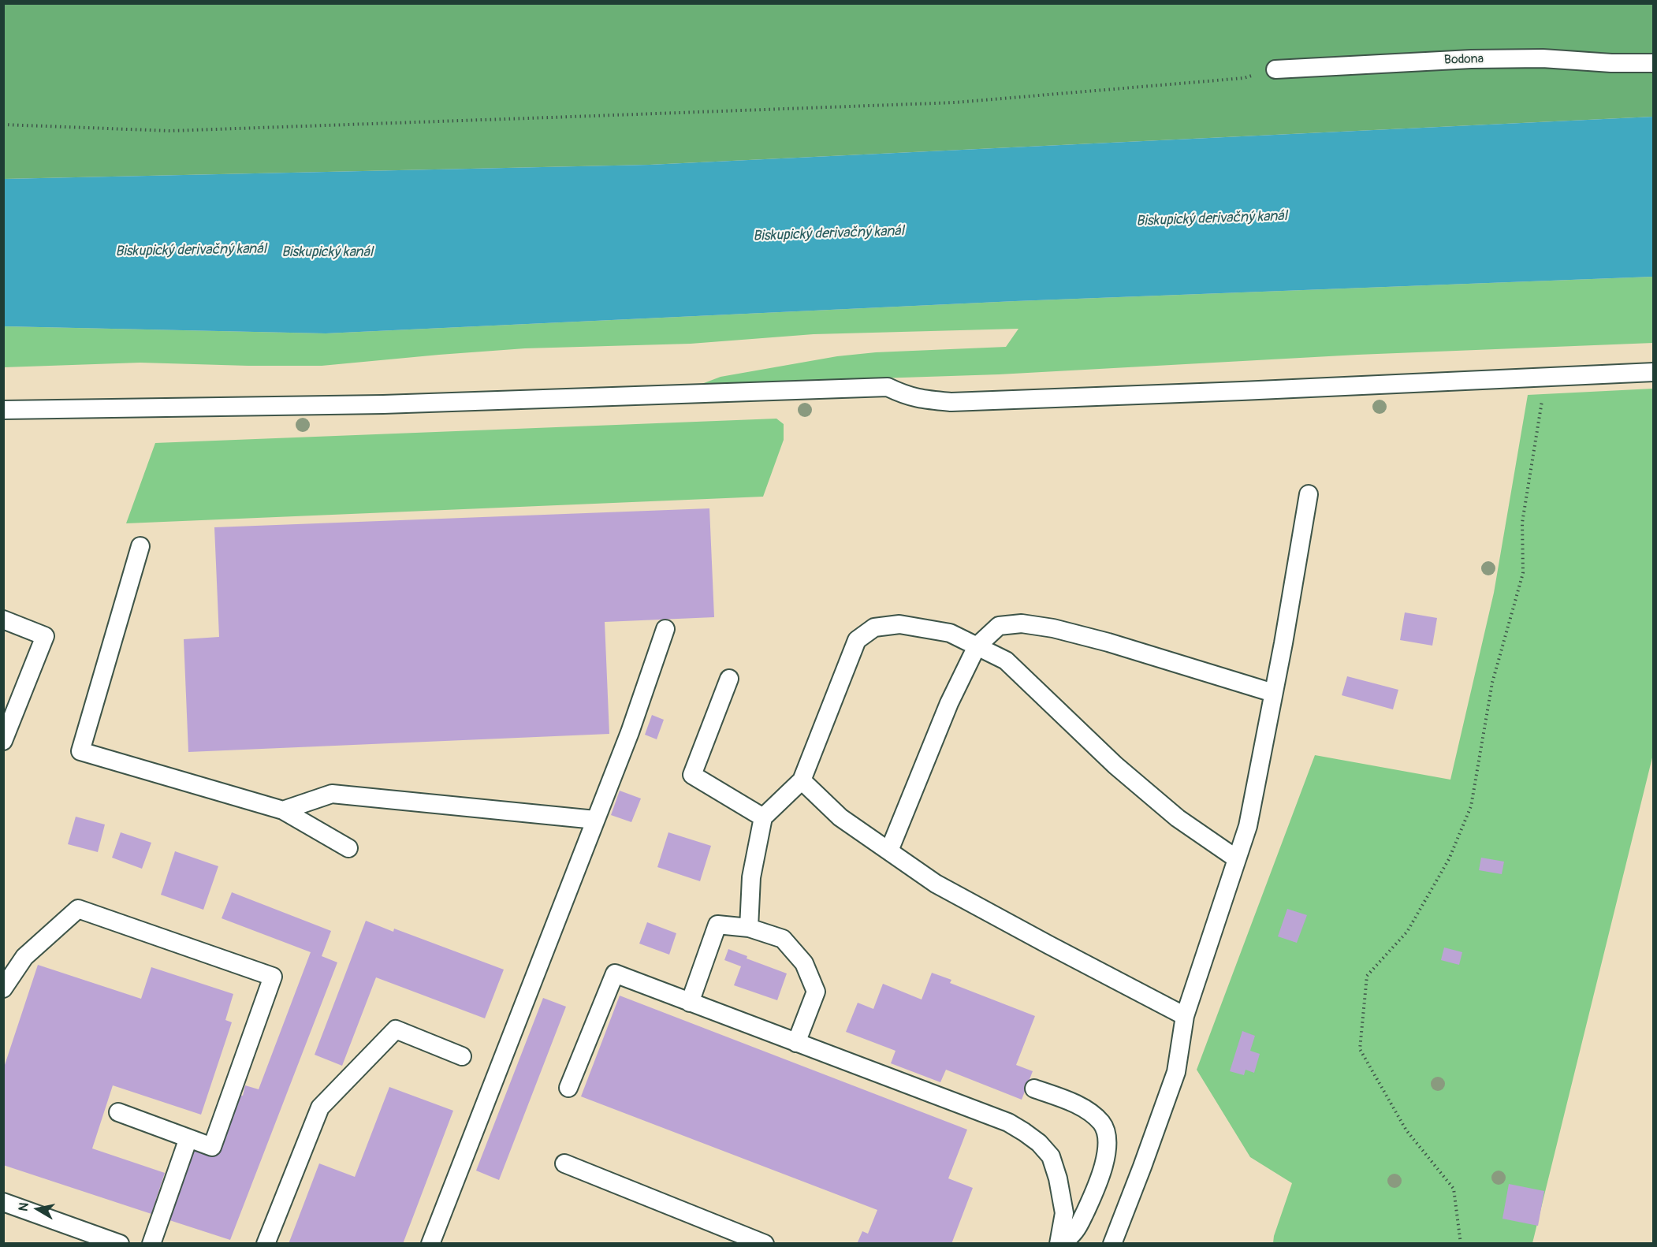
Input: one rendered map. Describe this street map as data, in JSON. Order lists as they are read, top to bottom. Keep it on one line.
{"streets":{"lane":["Bodona"]},"water":["Biskupický derivačný kanál","Biskupický kanál"],"north":"left"}
